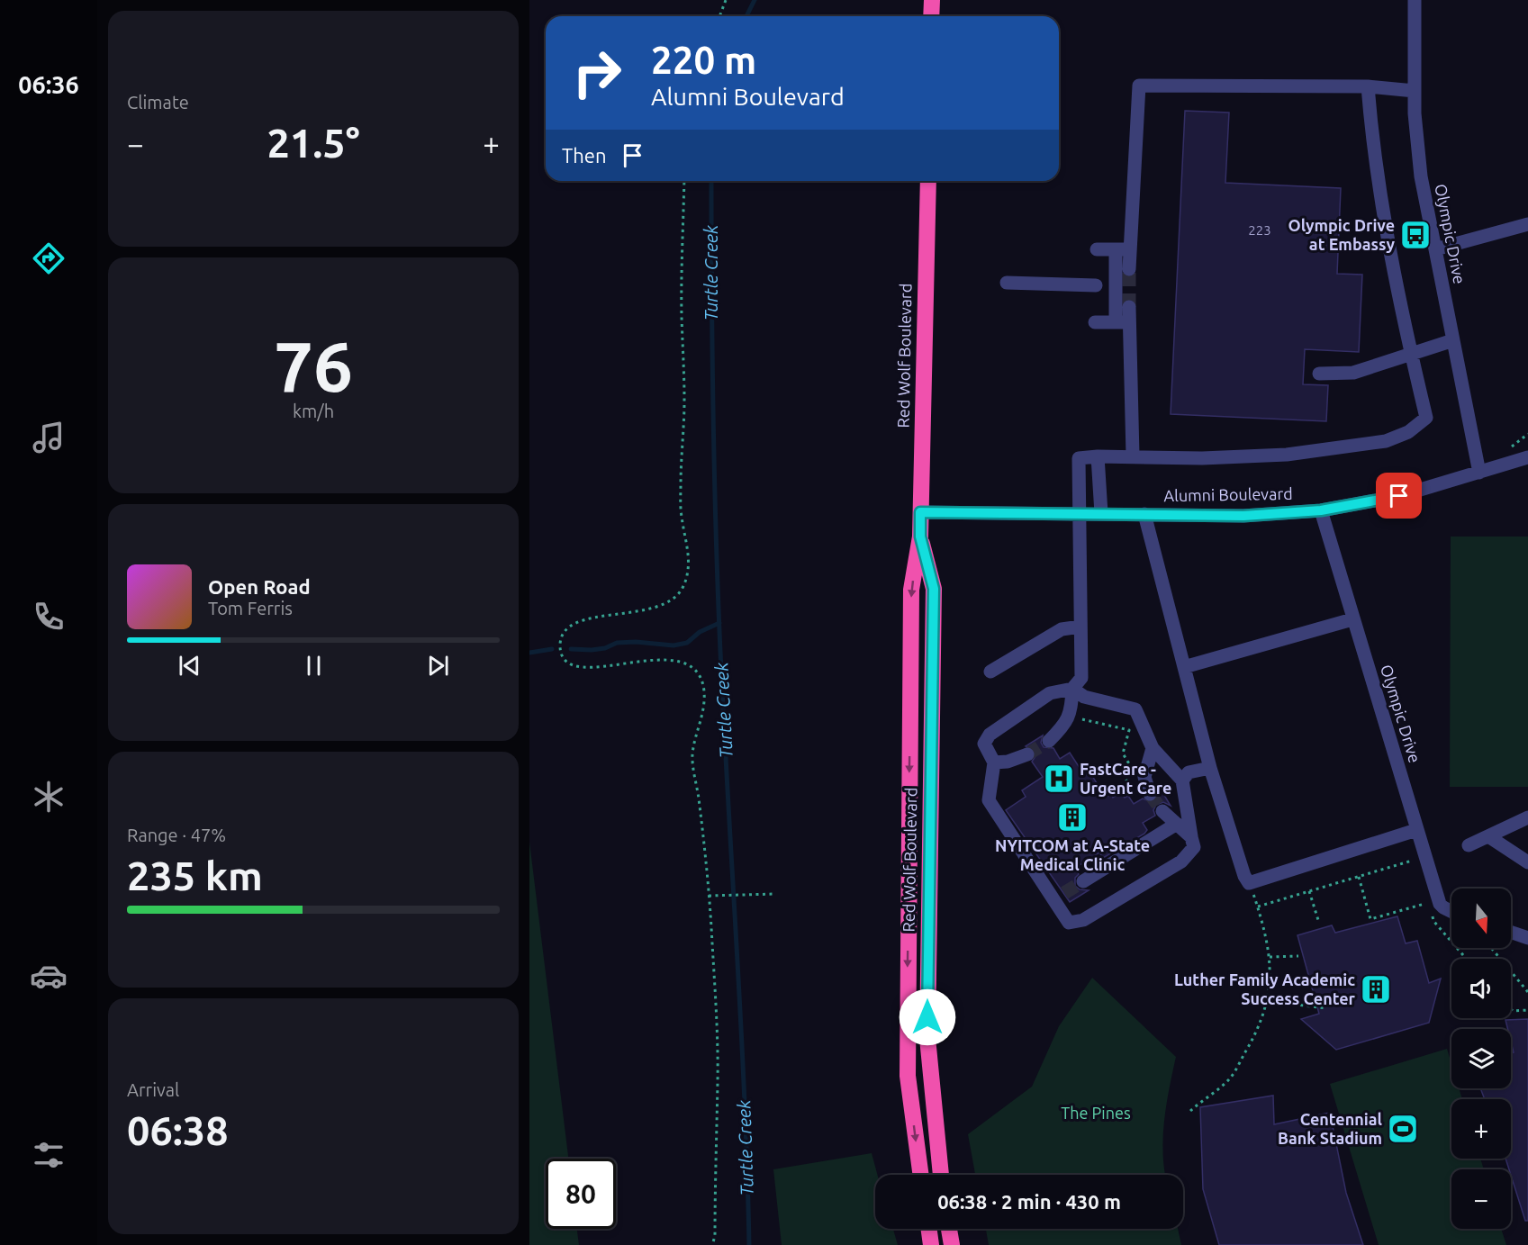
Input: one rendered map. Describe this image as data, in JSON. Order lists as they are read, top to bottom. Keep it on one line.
{"streets":{"highway":["Red Wolf Boulevard"],"street":["Olympic Drive","Alumni Boulevard"]},"crossings":[["Olympic Drive","Alumni Boulevard"],["Red Wolf Boulevard","Alumni Boulevard"]],"water":["Turtle Creek"],"parks":["The Pines"],"places":{"bus stop":["Olympic Drive at Embassy"],"hospital":["FastCare - Urgent Care"],"building":["NYITCOM at A-State Medical Clinic","Luther Family Academic Success Center"],"sports":["Centennial Bank Stadium"]},"house_numbers":["223"],"north":"bottom","page":{"tabs":"06:36","tile":["Climate",["76","km/h"],["Range · 47%","235 km"],["Arrival","06:38"]],"turn":["220 m","Alumni Boulevard"],"heat":["−","21.5°","+"],"then":"Then","song":["Open Road","Tom Ferris"],"map_buttons":["+","−"],"limit":"80","trip":"06:38 · 2 min · 430 m"}}
